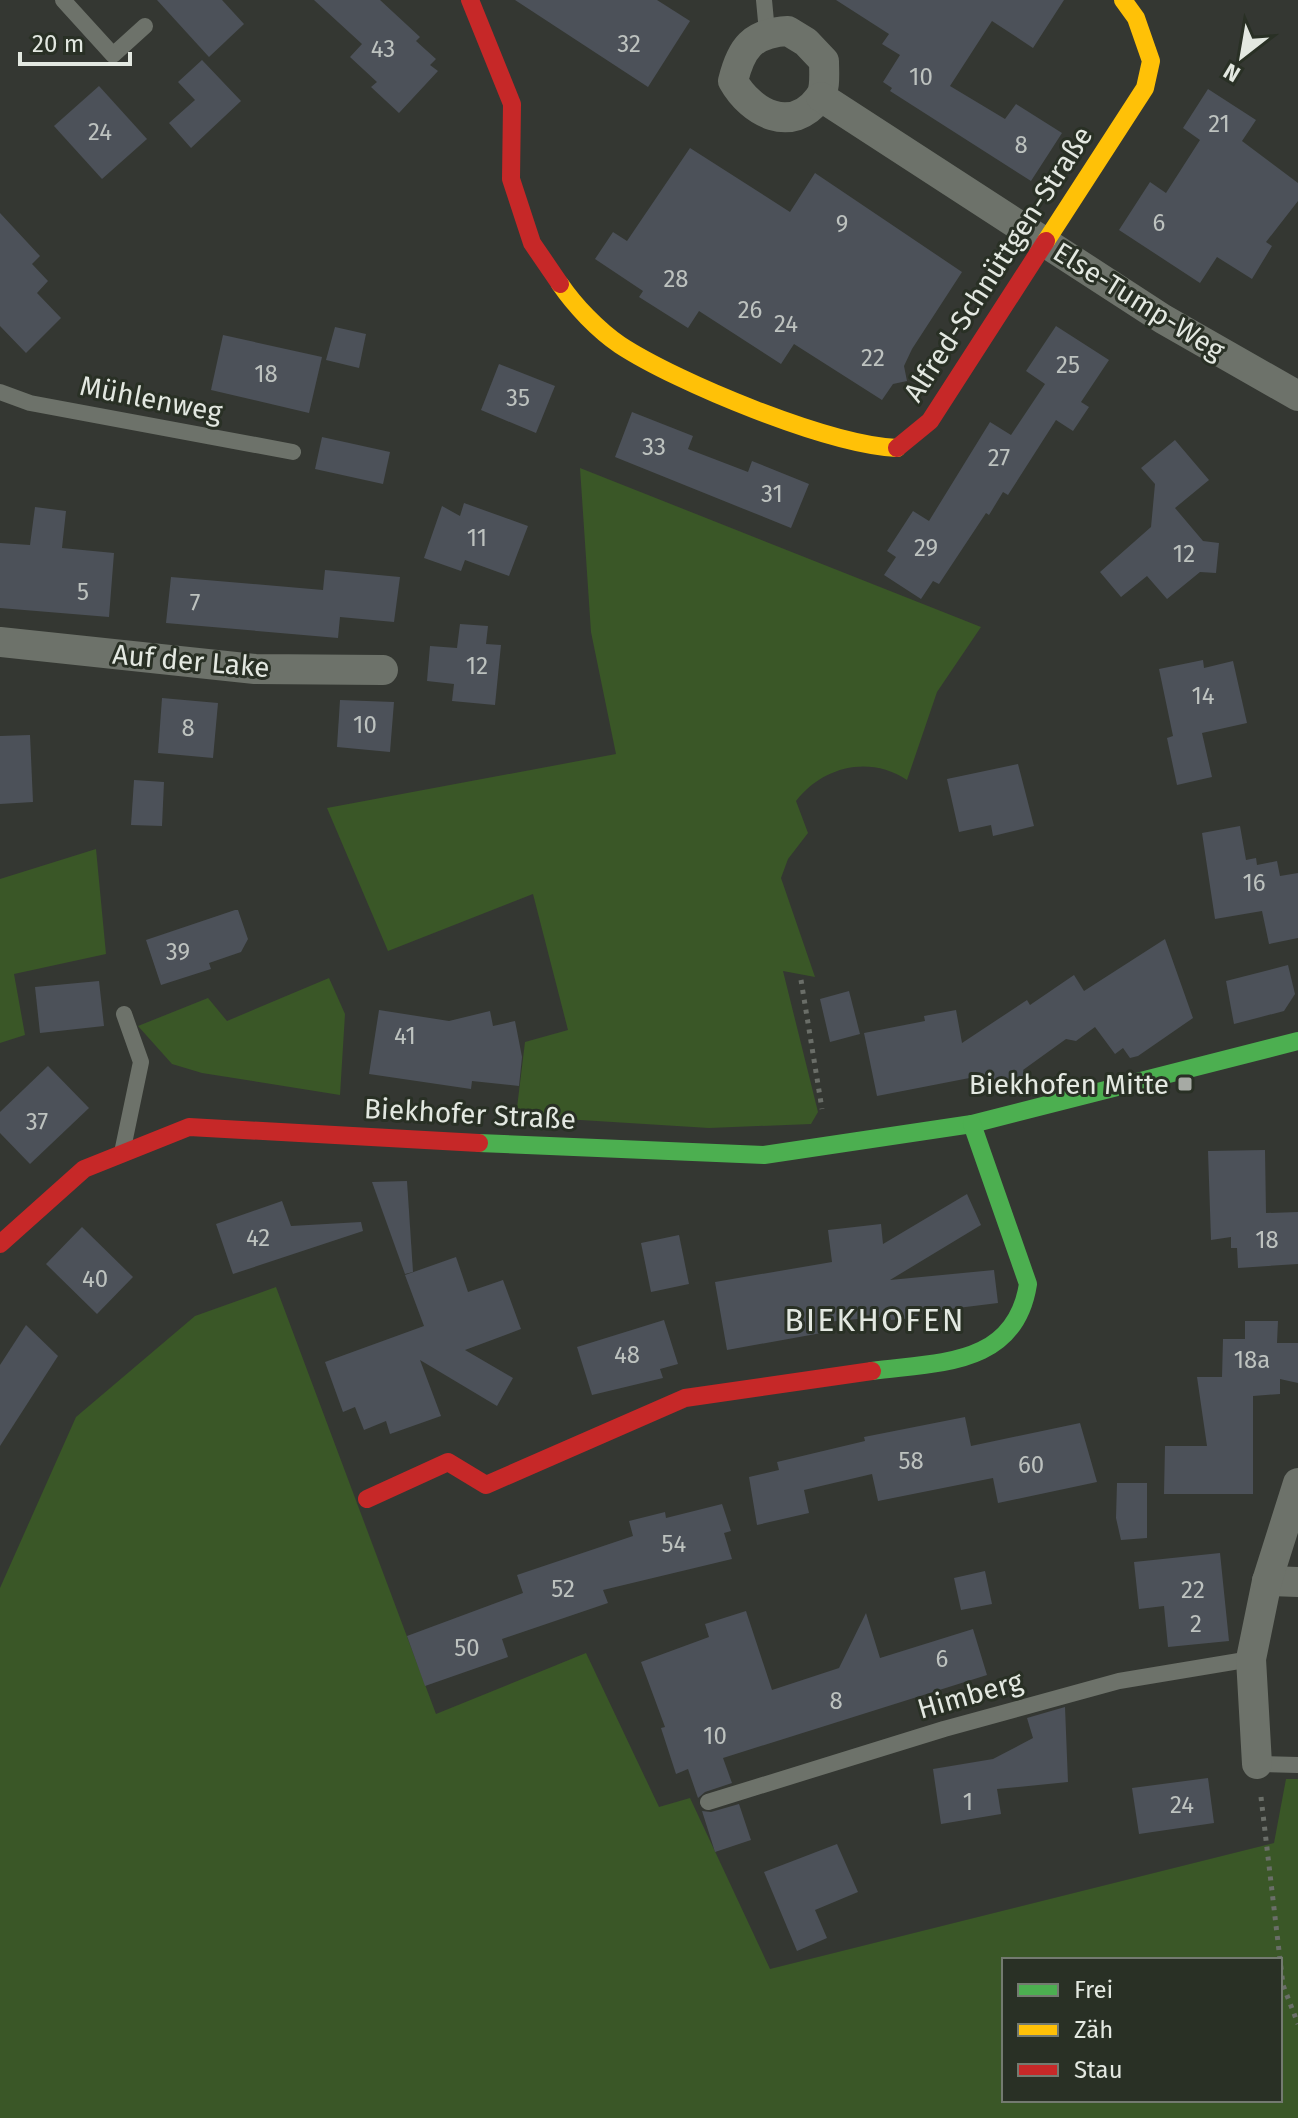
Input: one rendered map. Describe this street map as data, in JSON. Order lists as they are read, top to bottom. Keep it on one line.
{"streets":{"street":["Alfred-Schnüttgen-Straße","Else-Tump-Weg","Auf der Lake","Biekhofer Straße"],"lane":["Mühlenweg","Himberg"]},"crossings":[["Alfred-Schnüttgen-Straße","Else-Tump-Weg"]],"districts":["BIEKHOFEN"],"places":{"transit":["Biekhofen Mitte"]},"house_numbers":["32","43","10","21","24","8","6","9","28","26","24","22","25","18","35","33","27","31","11","29","12","5","7","12","14","10","8","16","39","41","37","42","18","40","48","18a","58","60","54","52","22","2","50","6","8","10","1","24"],"legend":["Frei","Zäh","Stau"],"scale_bar":"20 m","north":"bottom left"}
